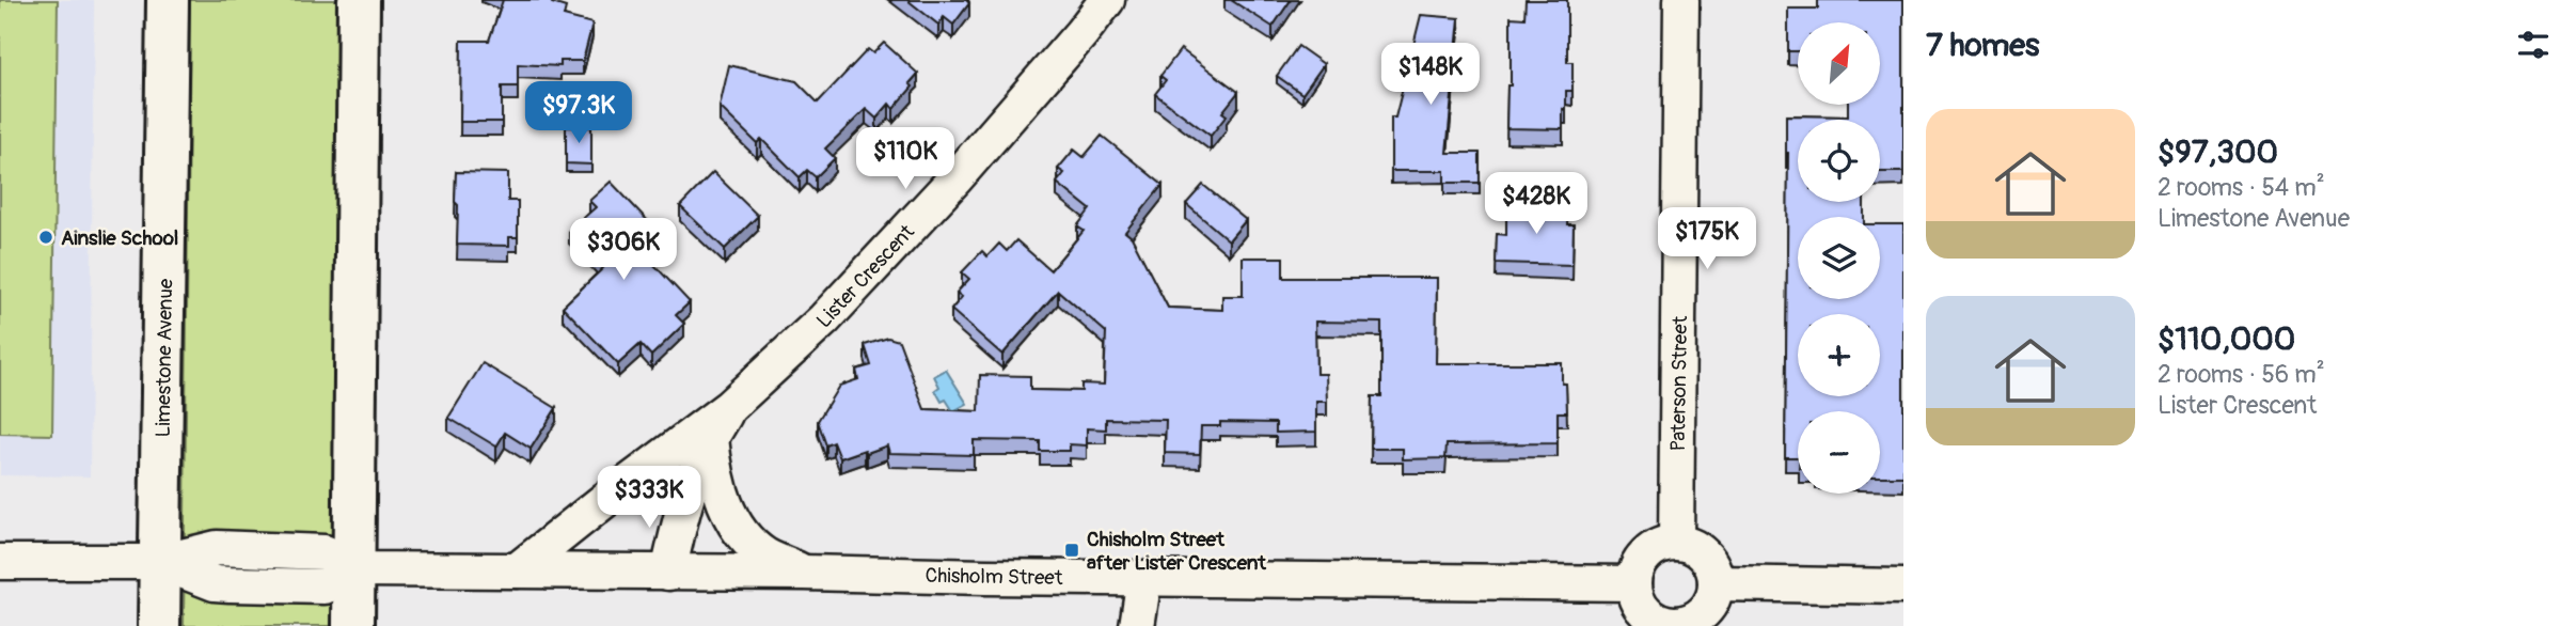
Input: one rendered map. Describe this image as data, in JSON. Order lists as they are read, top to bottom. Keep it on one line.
{"streets":{"main road":["Limestone Avenue"],"street":["Lister Crescent","Paterson Street","Chisholm Street"]},"crossings":[["Lister Crescent","Chisholm Street"],["Limestone Avenue","Chisholm Street"],["Paterson Street","Chisholm Street"]],"places":{"other":["Ainslie School"],"transit":["Chisholm Street after Lister Crescent"]},"north":"top right","page":{"heading":"7 homes","map_buttons":["+","−"],"price":["$148K","$97.3K","$110K","$428K","$175K","$306K","$333K"],"list":[{"name":"$97,300","note":"2 rooms · 54 m² · Limestone Avenue"},{"name":"$110,000","note":"2 rooms · 56 m² · Lister Crescent"}]}}
